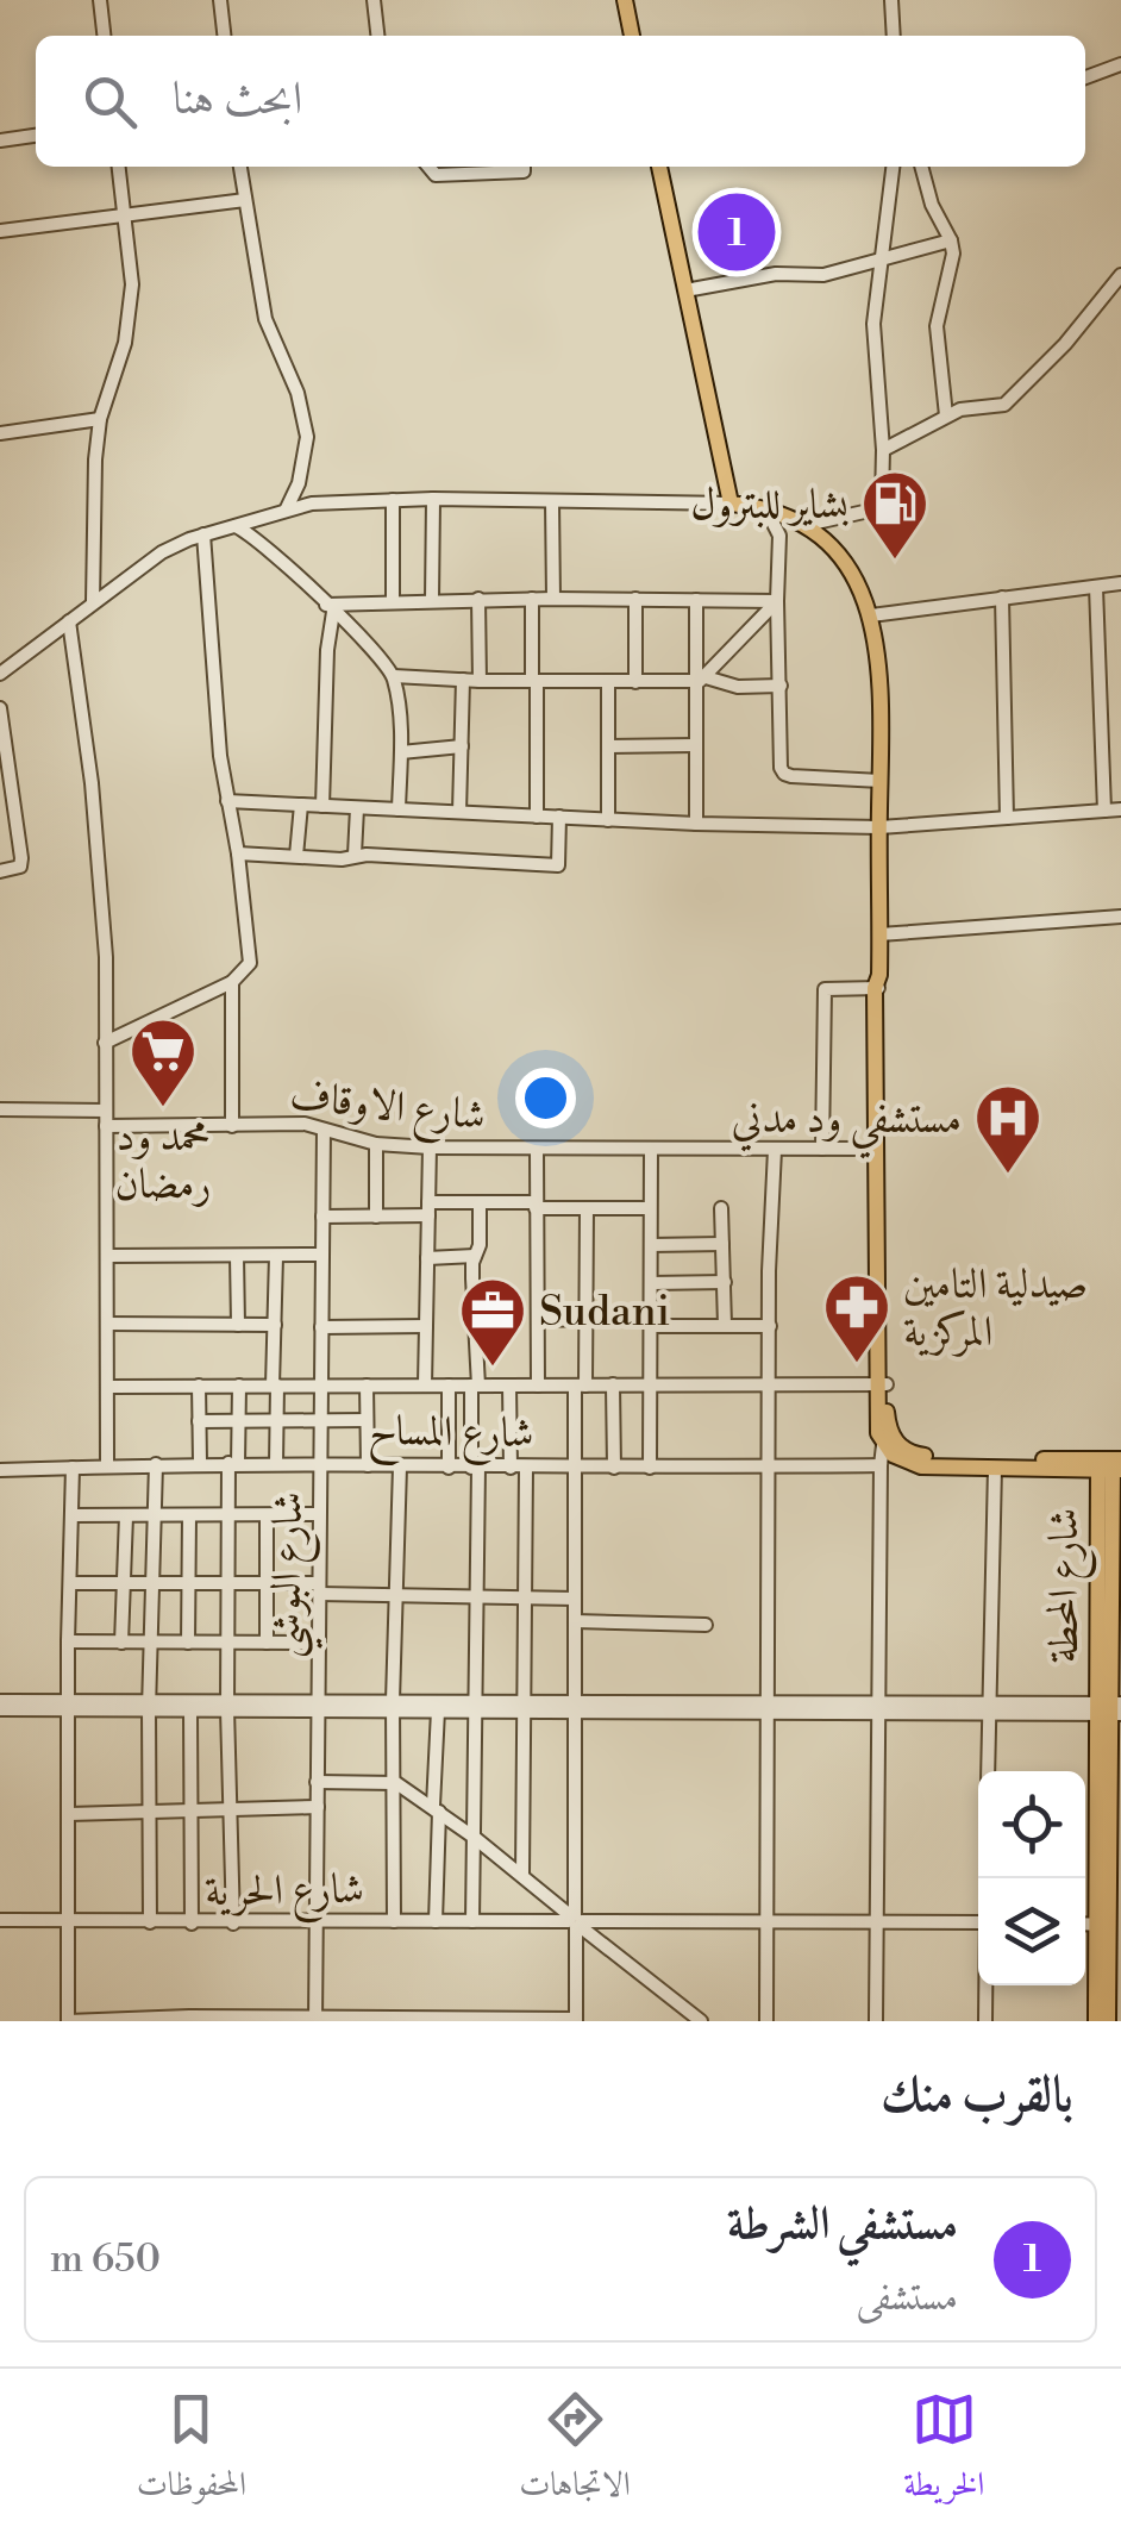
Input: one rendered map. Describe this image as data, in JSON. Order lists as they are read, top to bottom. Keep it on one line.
{"streets":{"main road":["شارع المحطة"],"street":["شارع الاوقاف","شارع المساح","شارع البوشي","شارع الحرية"]},"crossings":[["شارع الاوقاف","شارع البوشي"],["شارع المساح","شارع البوشي"],["شارع البوشي","شارع الحرية"]],"places":{"fuel station":["بشاير للبترول"],"supermarket":["محمد ود رمضان"],"hospital":["مستشفي ود مدني"],"pharmacy":["صيدلية التامين المركزية"],"office":["Sudani"]},"page":{"search":"ابحث هنا","pins":"1","heading":"بالقرب منك","list":[{"mark":"1","name":"مستشفي الشرطة","note":"مستشفى","value":"650 m"}],"nav":["الخريطة","الاتجاهات","المحفوظات"]}}
